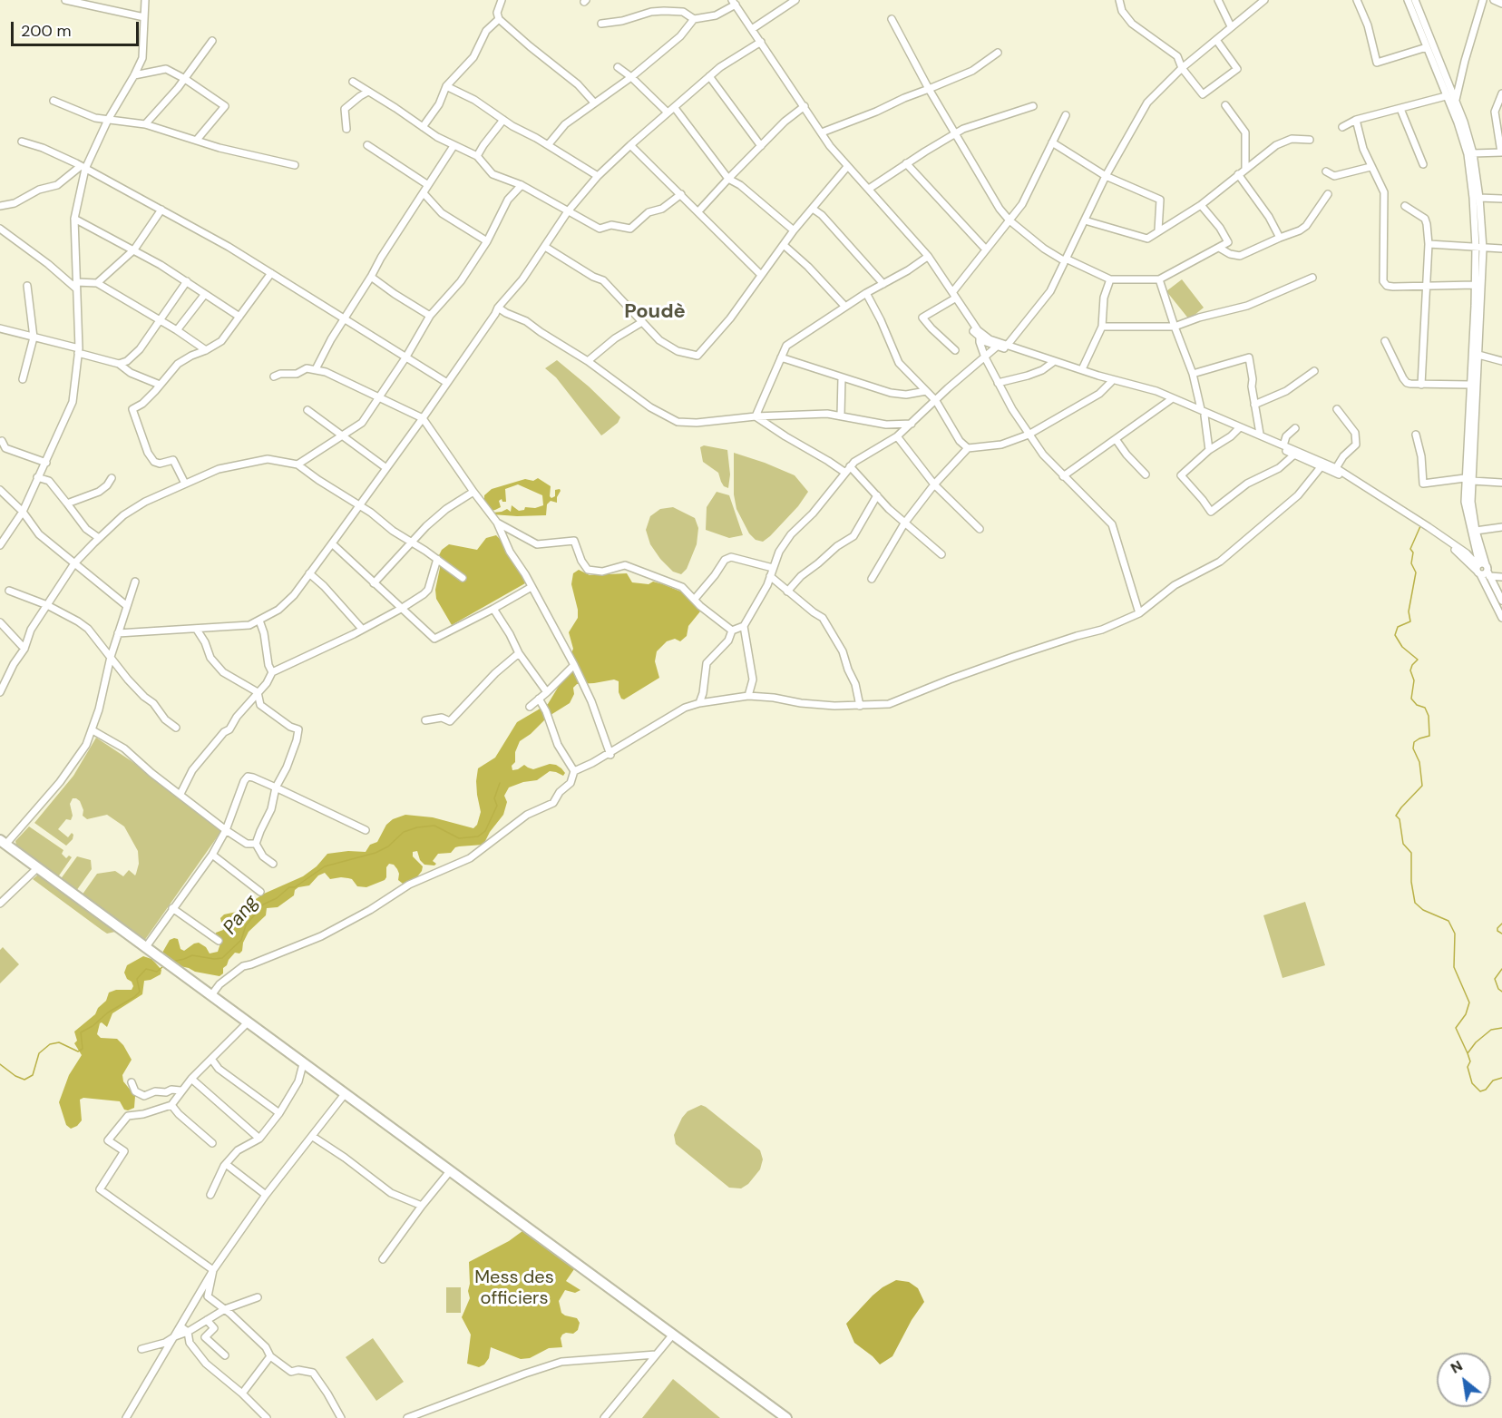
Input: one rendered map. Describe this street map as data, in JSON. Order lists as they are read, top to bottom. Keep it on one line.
{"districts":["Poudè"],"water":["Pang"],"parks":["Mess des officiers"],"scale_bar":"200 m","north":"top left"}
